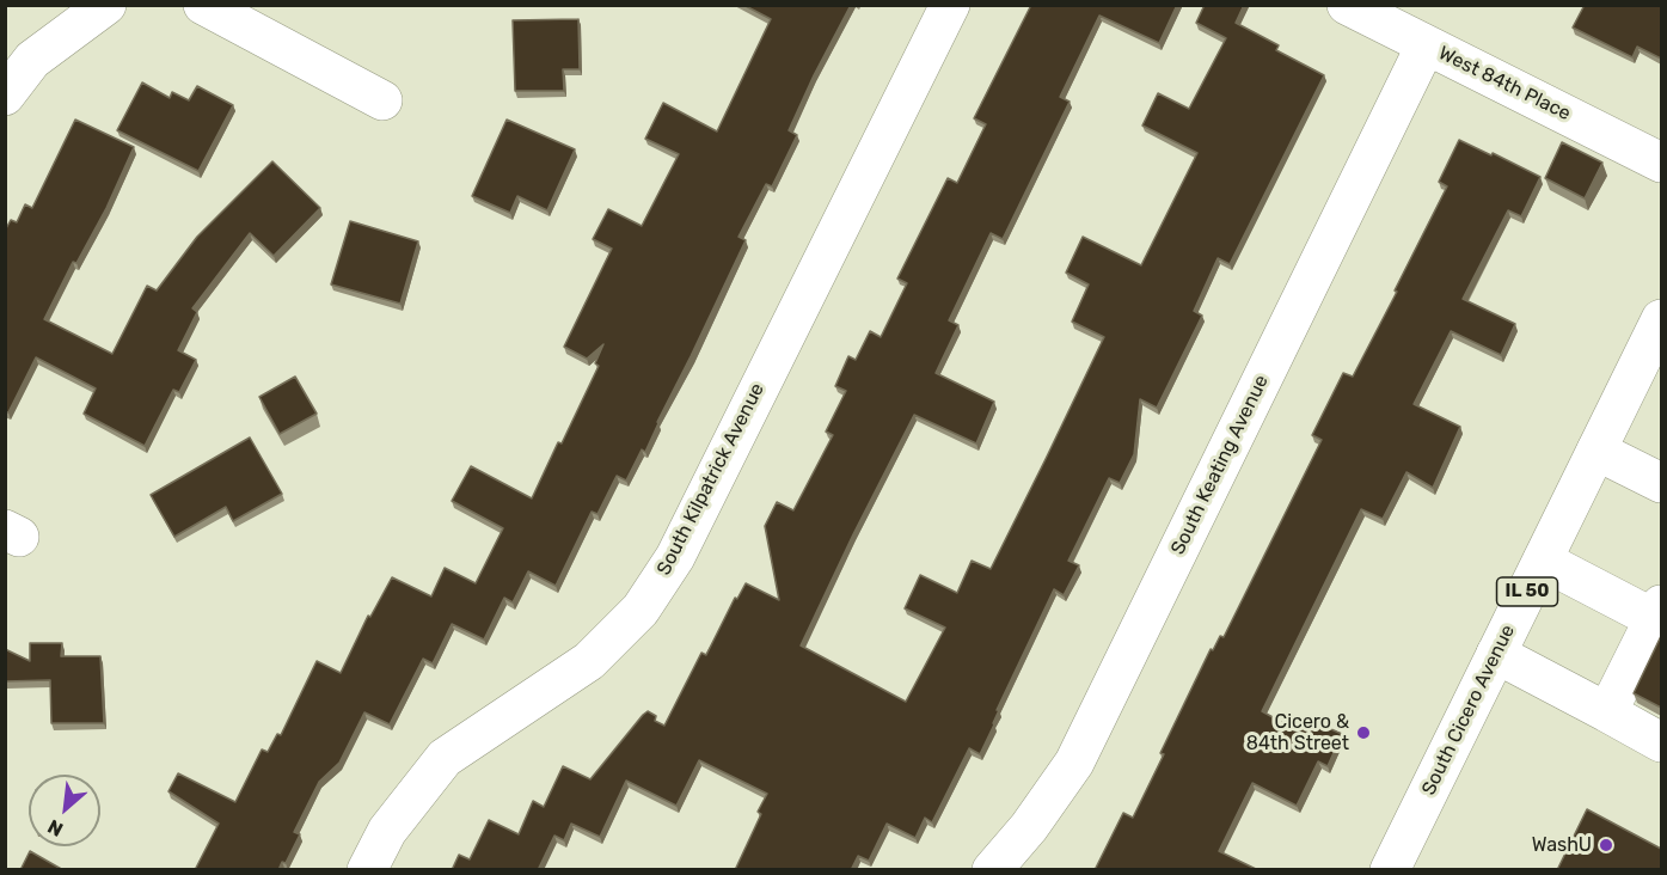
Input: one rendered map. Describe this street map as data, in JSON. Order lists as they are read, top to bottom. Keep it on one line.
{"streets":{"street":["West 84th Place","South Keating Avenue","South Kilpatrick Avenue","IL 50","South Cicero Avenue"]},"crossings":[["West 84th Place","South Keating Avenue"]],"places":["Cicero & 84th Street","WashU"],"north":"bottom left"}
